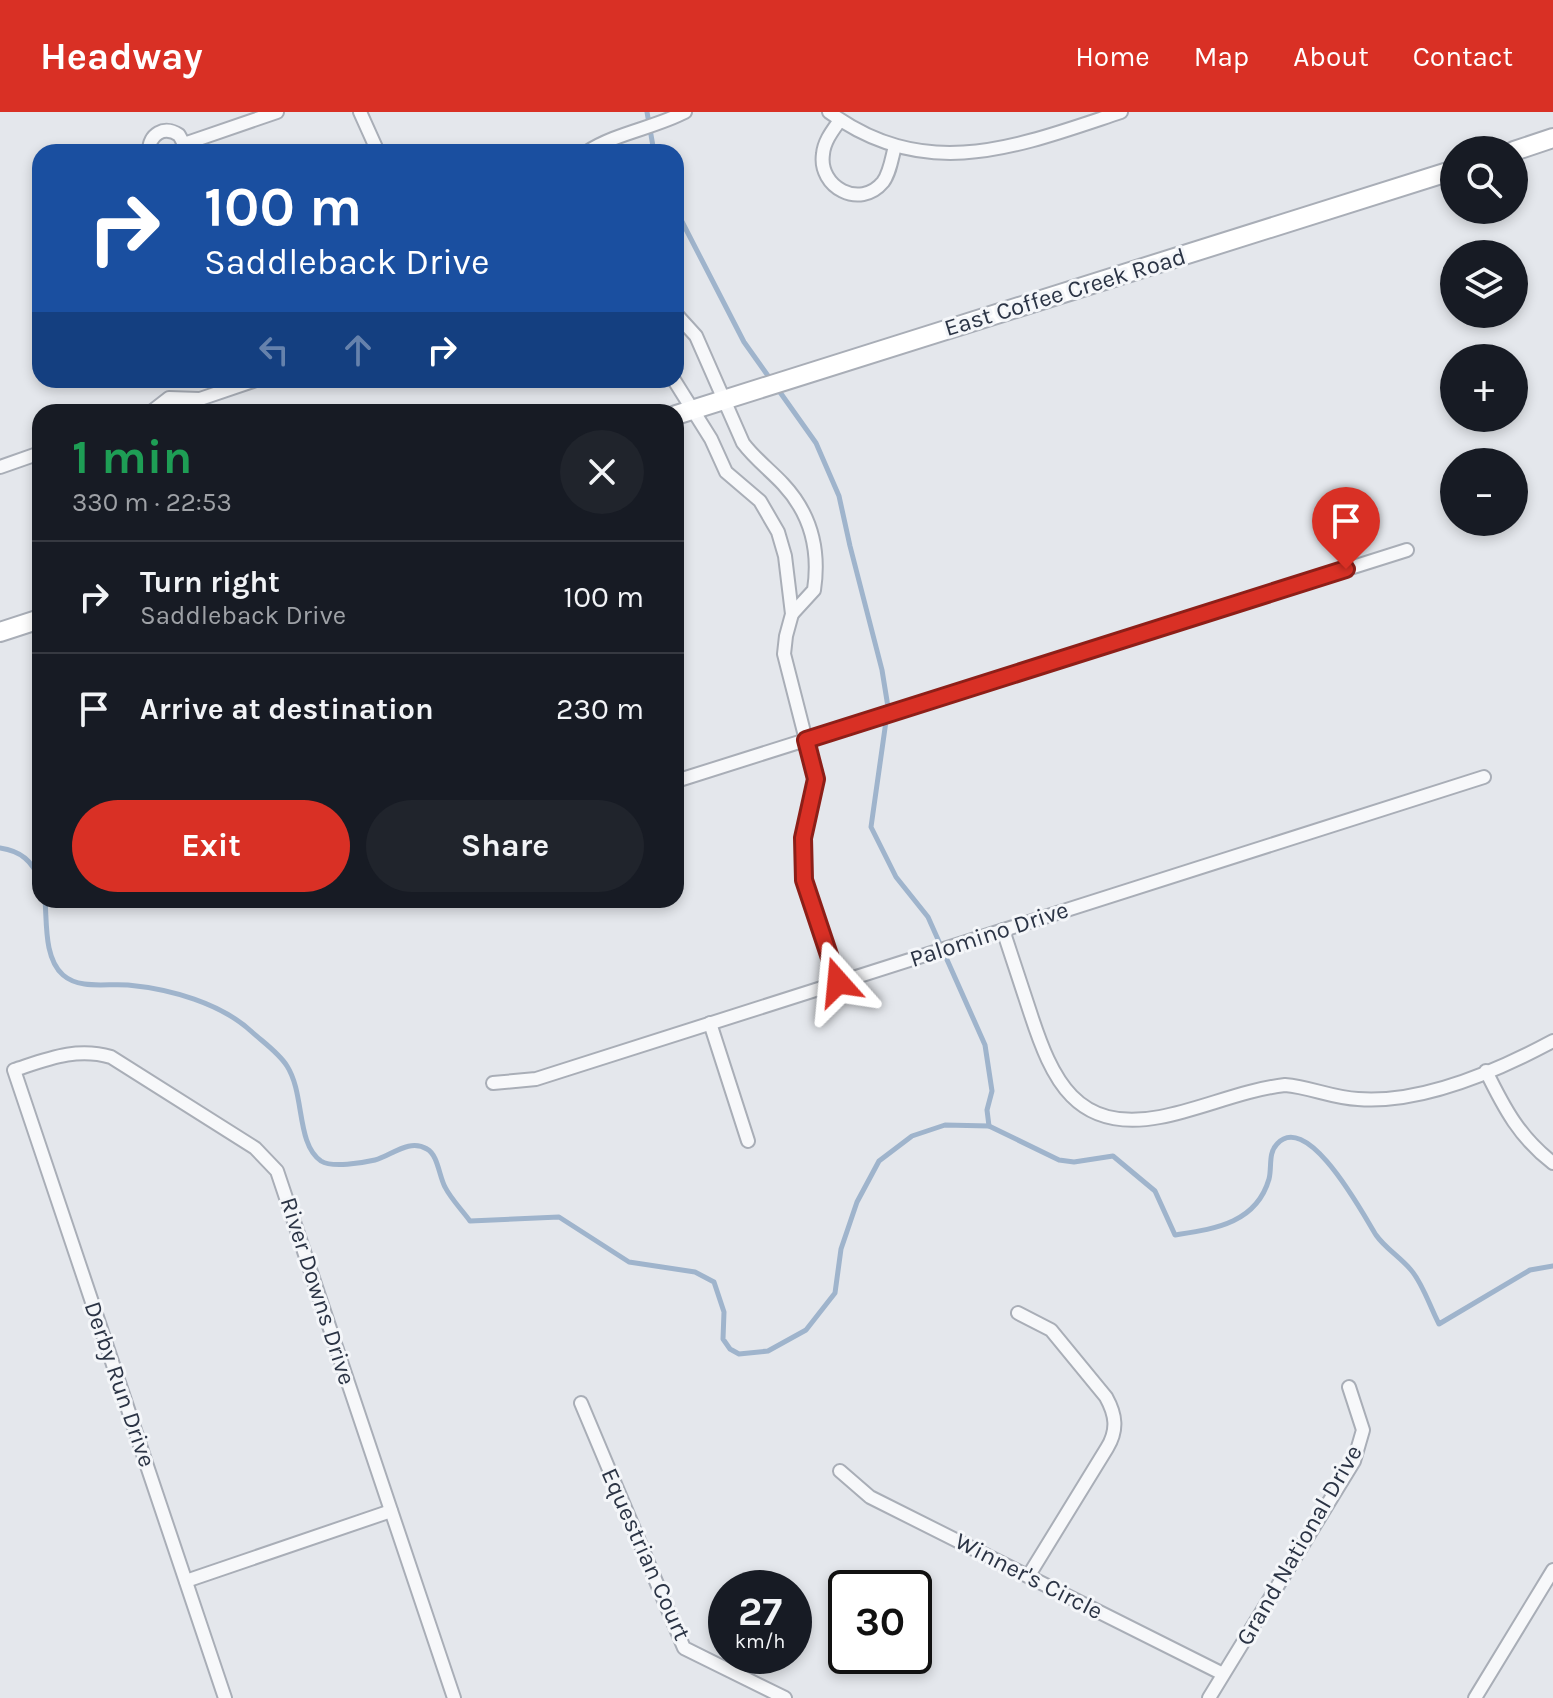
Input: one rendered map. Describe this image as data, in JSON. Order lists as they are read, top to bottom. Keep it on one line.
{"streets":{"street":["East Coffee Creek Road","Palomino Drive","River Downs Drive","Derby Run Drive","Grand National Drive","Equestrian Court","Winner's Circle"]},"crossings":[["River Downs Drive","Derby Run Drive"],["Grand National Drive","Winner's Circle"]],"page":{"header":"Headway","nav":["Home","Map","About","Contact"],"map_buttons":["+","−"],"turn":["100 m","Saddleback Drive"],"heading":["1 min","330 m · 22:53"],"list":[{"name":"Turn right","note":"Saddleback Drive","value":"100 m"},{"name":"Arrive at destination","value":"230 m"}],"buttons":["Exit","Share"],"speed":"27 km/h","limit":"30"}}
